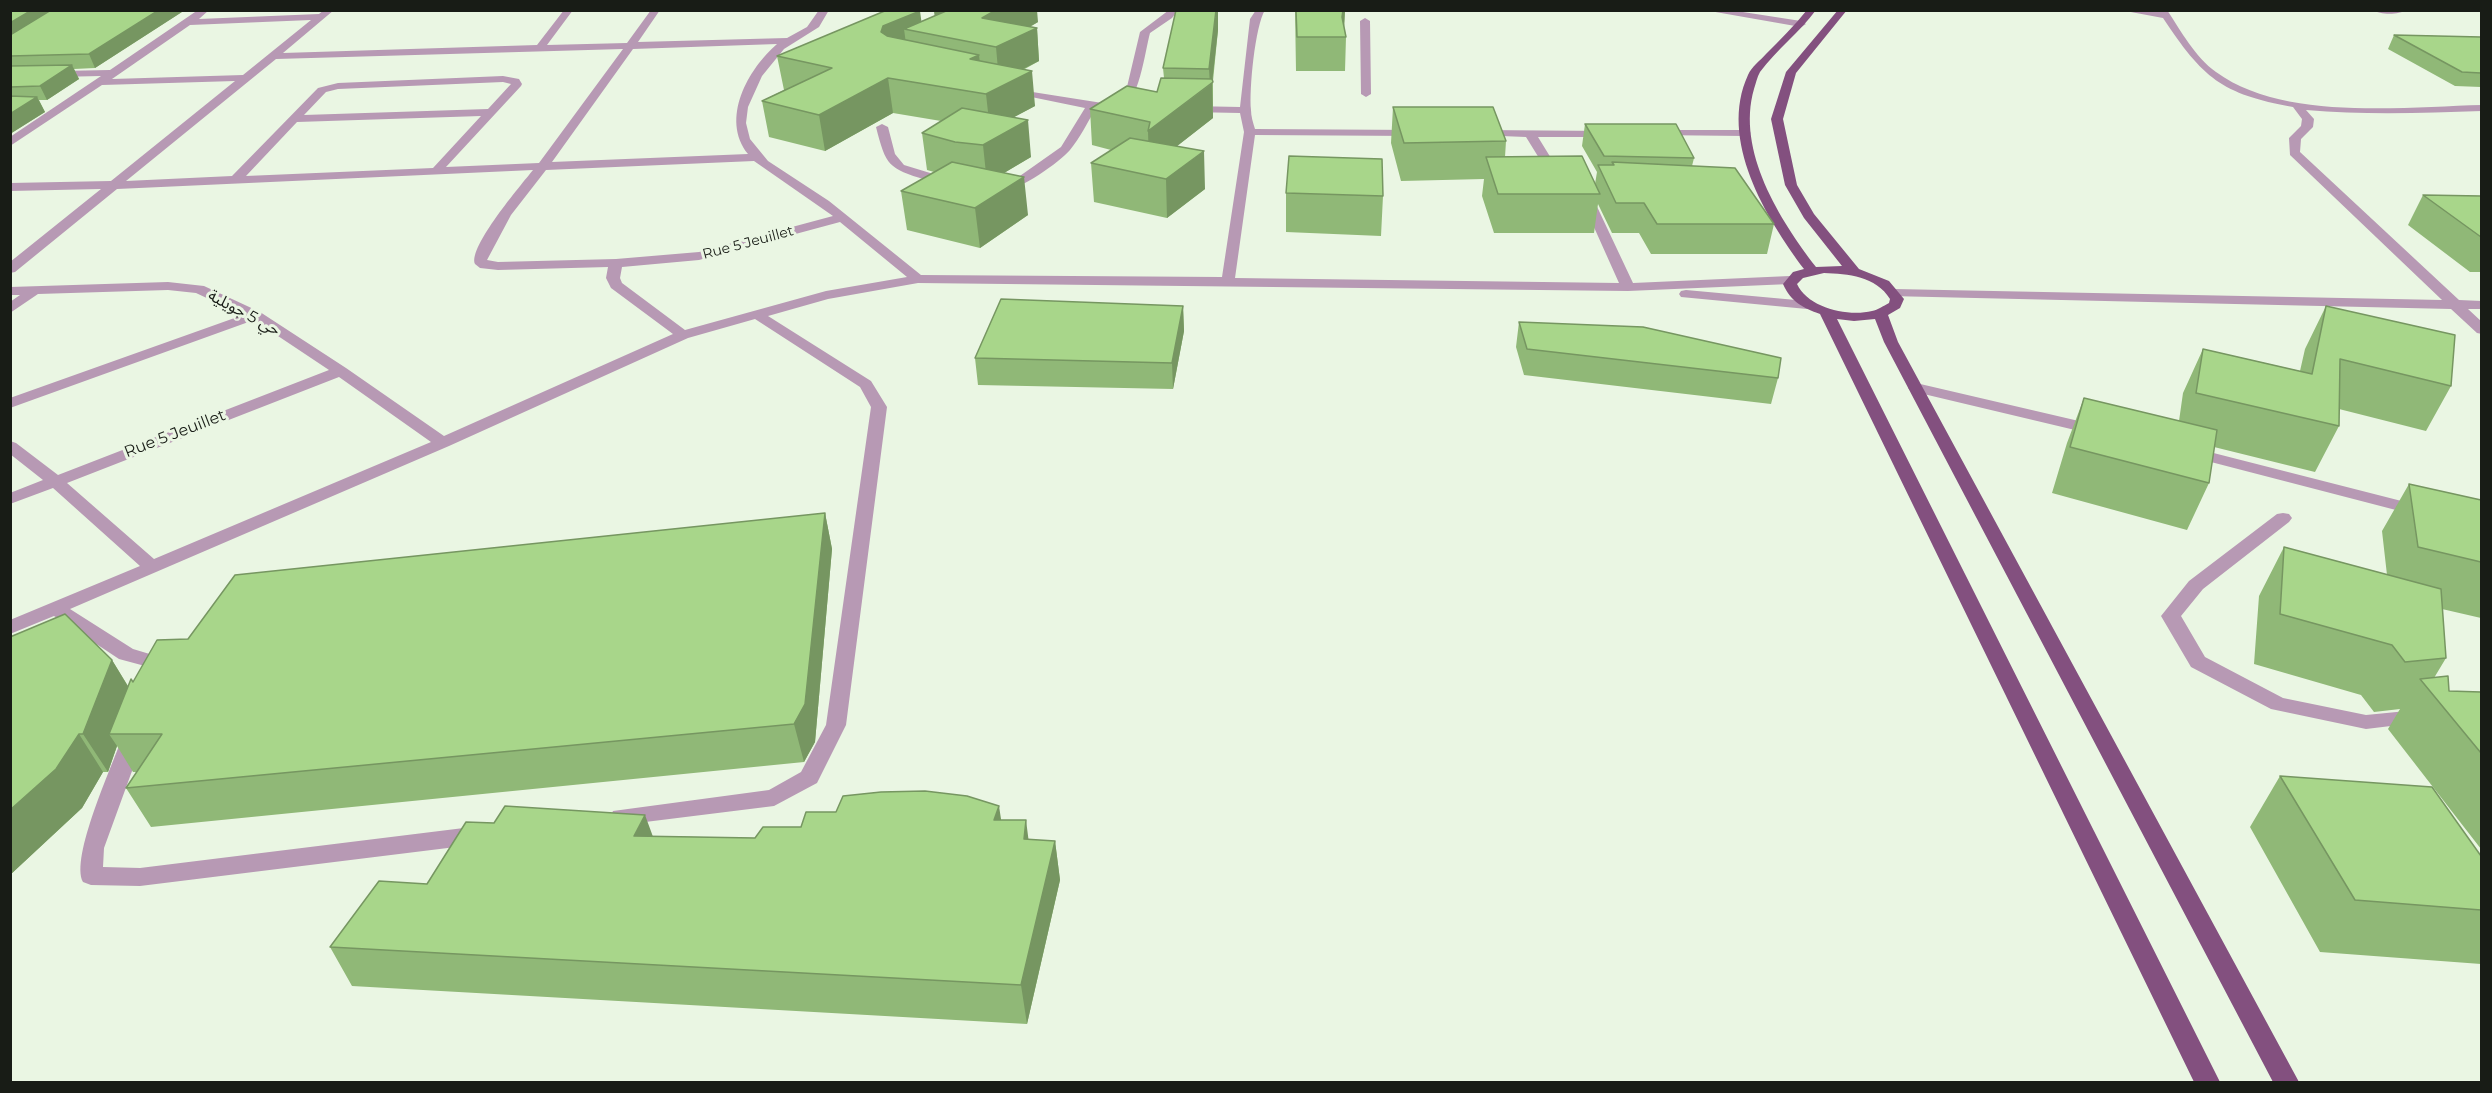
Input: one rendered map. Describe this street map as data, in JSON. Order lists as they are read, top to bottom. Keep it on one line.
{"streets":{"street":["Rue 5 Jeuillet","حي 5 جويلية"]},"crossings":[["Rue 5 Jeuillet","حي 5 جويلية"]]}
